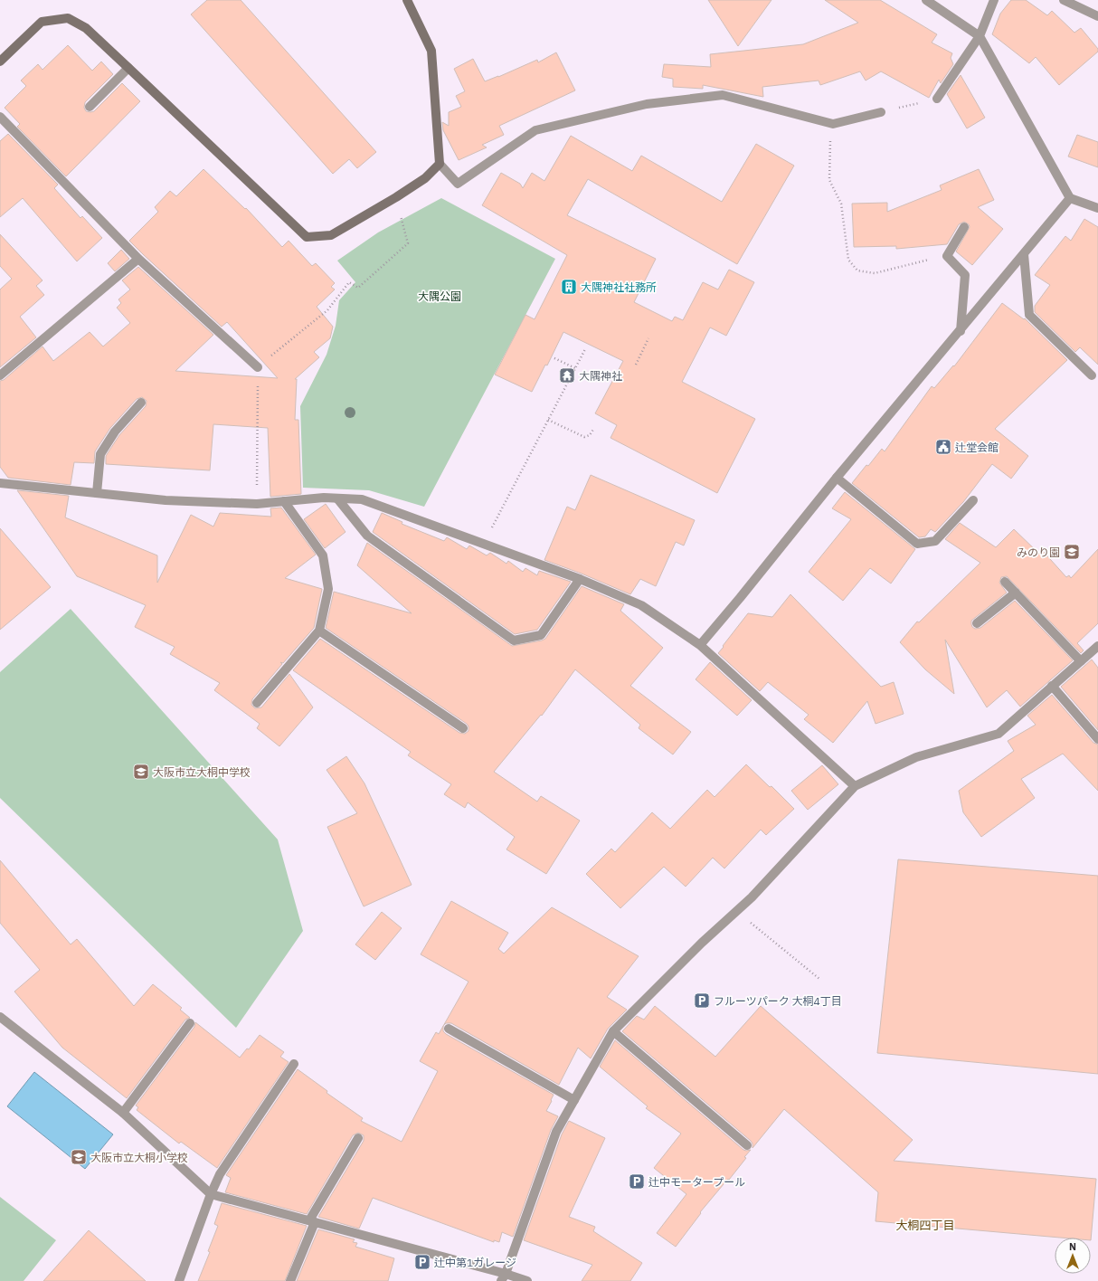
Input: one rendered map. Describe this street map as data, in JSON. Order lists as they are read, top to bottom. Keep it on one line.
{"districts":["大桐四丁目"],"parks":["大隅公園"],"places":{"building":["大隅神社社務所"],"temple":["大隅神社"],"public building":["辻堂会館"],"school or university":["みのり園","大阪市立大桐中学校","大阪市立大桐小学校"],"parking":["フルーツパーク 大桐4丁目","辻中モータープール","辻中第1ガレージ"]},"north":"top"}
